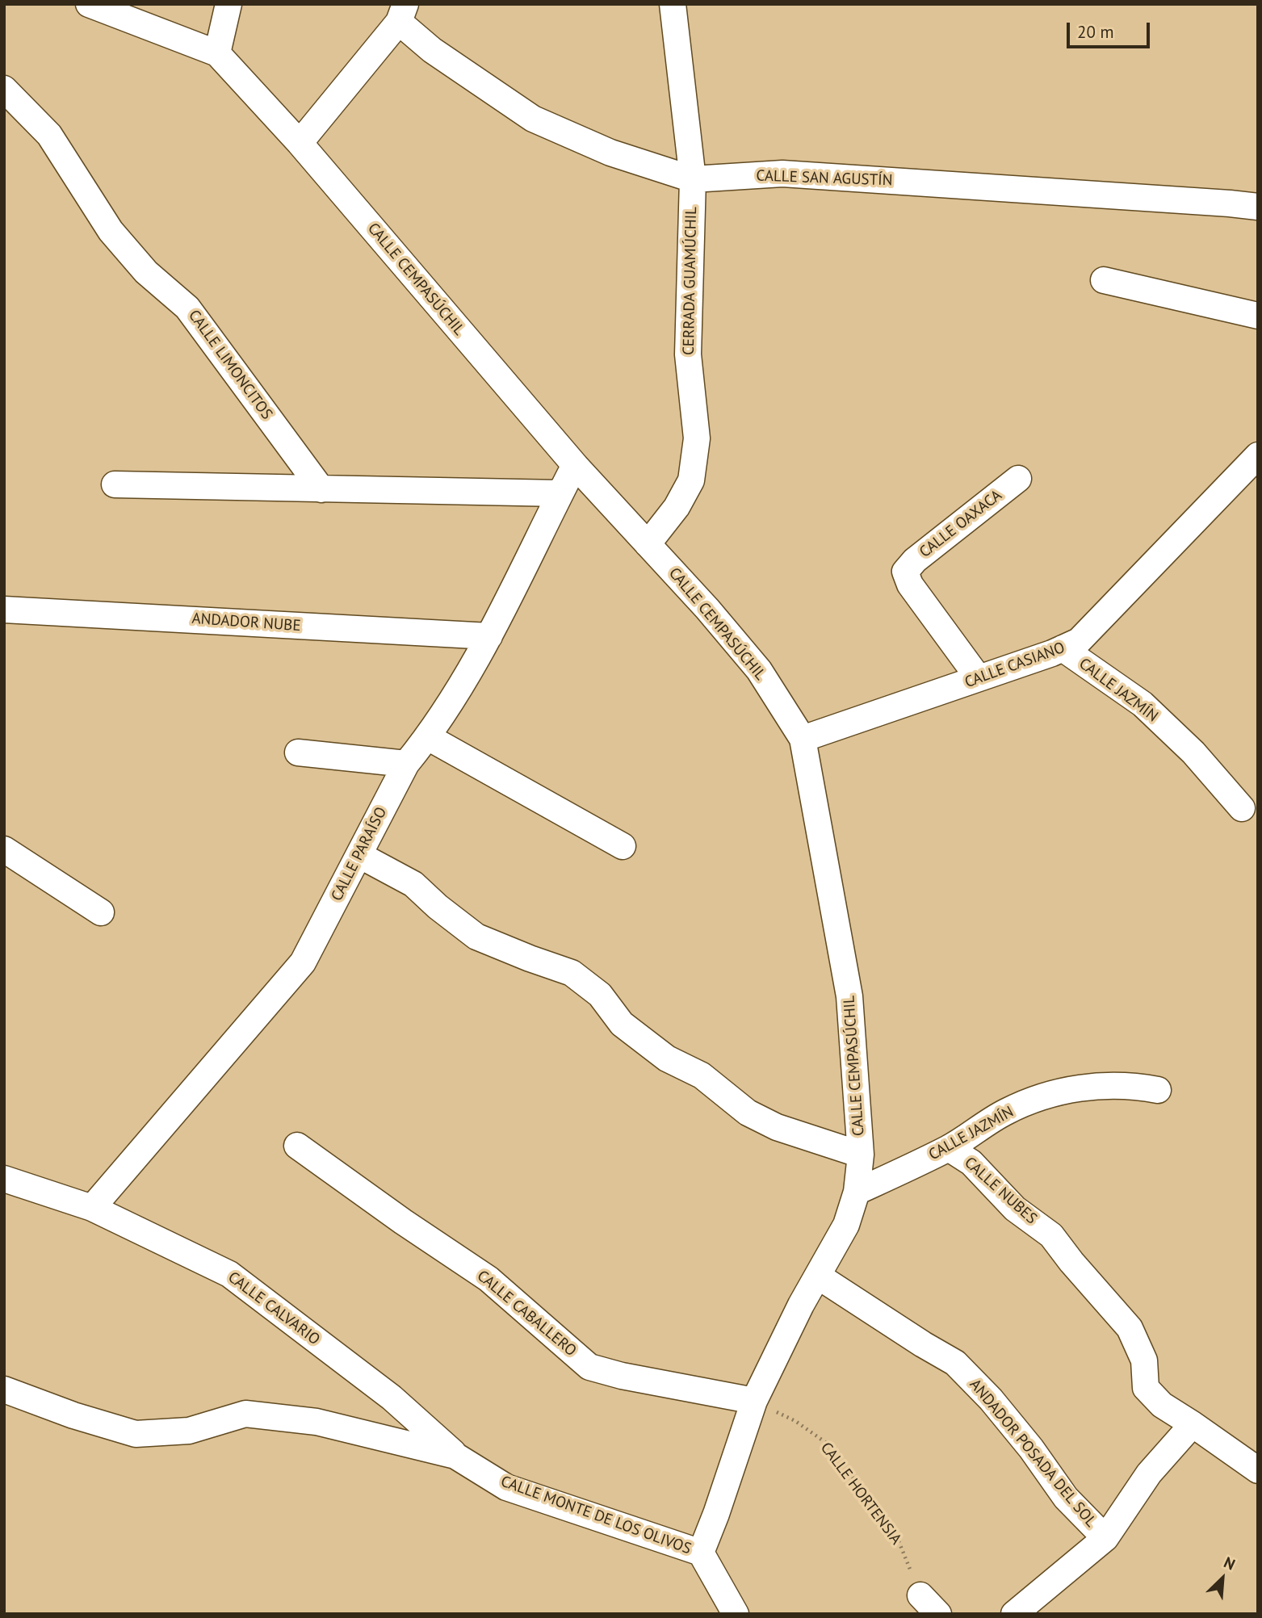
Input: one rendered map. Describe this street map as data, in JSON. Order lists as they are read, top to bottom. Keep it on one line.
{"streets":{"street":["CALLE SAN AGUSTÍN","CALLE CEMPASÚCHIL","CERRADA GUAMÚCHIL","CALLE LIMONCITOS","CALLE OAXACA","ANDADOR NUBE","CALLE CASIANO","CALLE JAZMÍN","CALLE PARAÍSO","CALLE NUBES","CALLE CALVARIO","CALLE CABALLERO","ANDADOR POSADA DEL SOL","CALLE MONTE DE LOS OLIVOS"],"path":["CALLE HORTENSIA"]},"crossings":[["CALLE SAN AGUSTÍN","CERRADA GUAMÚCHIL"],["CALLE CEMPASÚCHIL","CERRADA GUAMÚCHIL"],["CALLE CEMPASÚCHIL","CALLE CASIANO"],["CALLE CEMPASÚCHIL","CALLE JAZMÍN"],["CALLE CEMPASÚCHIL","CALLE PARAÍSO"],["CALLE CEMPASÚCHIL","CALLE CABALLERO"],["CALLE CEMPASÚCHIL","ANDADOR POSADA DEL SOL"],["CALLE CEMPASÚCHIL","CALLE HORTENSIA"],["CALLE CEMPASÚCHIL","CALLE MONTE DE LOS OLIVOS"],["CALLE OAXACA","CALLE CASIANO"],["ANDADOR NUBE","CALLE PARAÍSO"],["CALLE CASIANO","CALLE JAZMÍN"],["CALLE JAZMÍN","CALLE NUBES"],["CALLE PARAÍSO","CALLE CALVARIO"],["CALLE CALVARIO","CALLE MONTE DE LOS OLIVOS"],["CALLE CABALLERO","CALLE HORTENSIA"]],"scale_bar":"20 m","north":"top right"}
